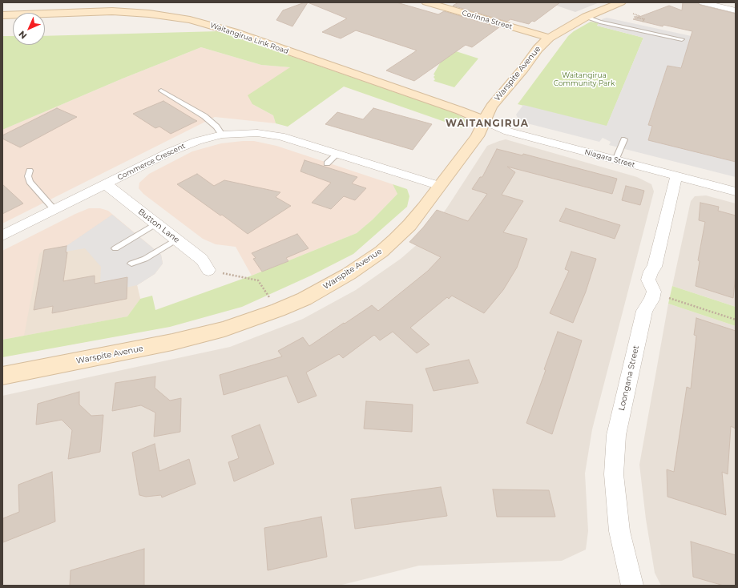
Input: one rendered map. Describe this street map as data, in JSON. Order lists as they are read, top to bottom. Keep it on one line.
{"streets":{"main road":["Corinna Street","Waitangirua Link Road","Warspite Avenue"],"street":["Niagara Street","Commerce Crescent","Button Lane","Loongana Street"]},"crossings":[["Corinna Street","Warspite Avenue"],["Waitangirua Link Road","Warspite Avenue"],["Waitangirua Link Road","Niagara Street"],["Warspite Avenue","Niagara Street"],["Warspite Avenue","Commerce Crescent"],["Commerce Crescent","Button Lane"]],"districts":["WAITANGIRUA"],"parks":["Waitangirua Community Park"],"north":"bottom left"}
